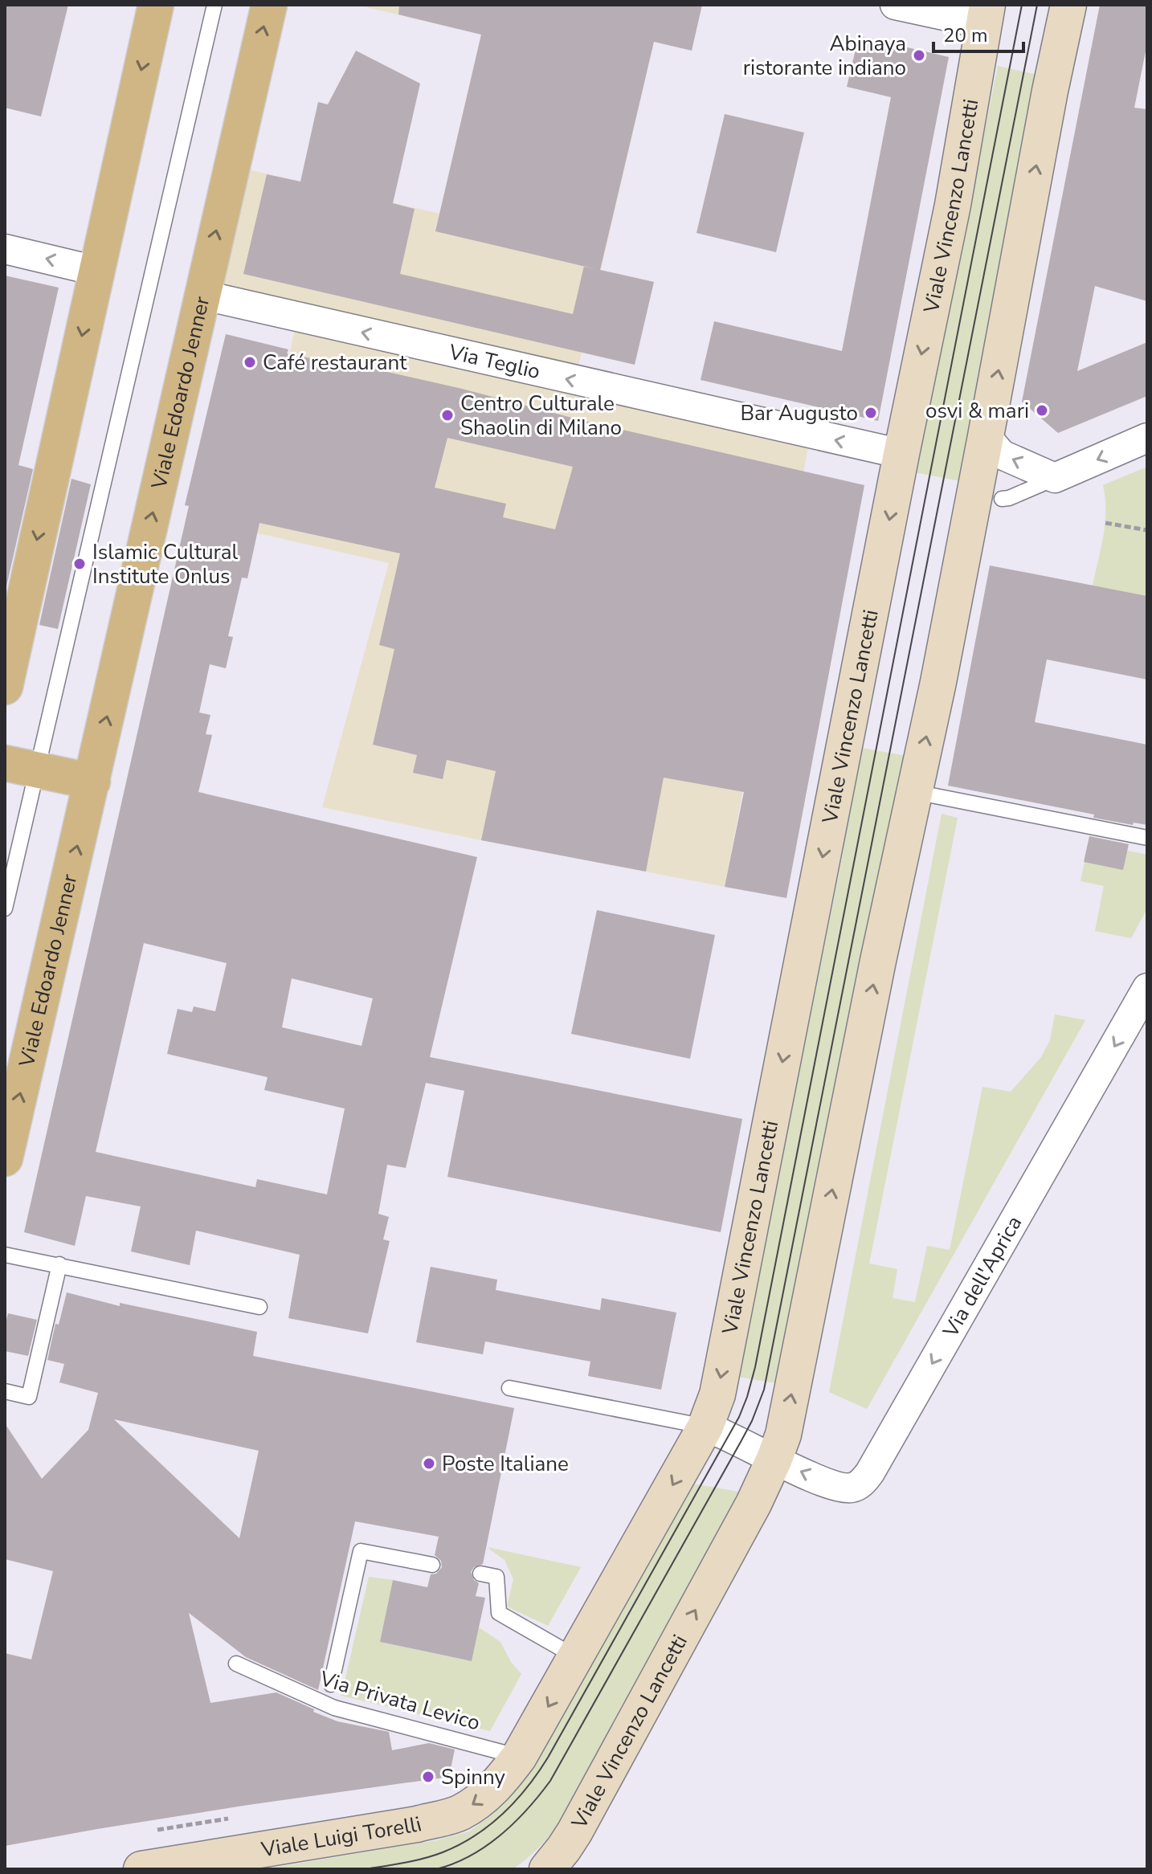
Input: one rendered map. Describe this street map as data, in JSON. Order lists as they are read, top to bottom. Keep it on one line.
{"streets":{"main road":["Viale Vincenzo Lancetti","Viale Edoardo Jenner","Viale Luigi Torelli"],"street":["Via Teglio","Via dell'Aprica"],"lane":["Via Privata Levico"]},"crossings":[["Viale Vincenzo Lancetti","Via Teglio"],["Viale Vincenzo Lancetti","Via dell'Aprica"],["Viale Vincenzo Lancetti","Via Privata Levico"],["Viale Vincenzo Lancetti","Viale Luigi Torelli"],["Via Teglio","Viale Edoardo Jenner"],["Via Privata Levico","Viale Luigi Torelli"]],"one_way":["Via Teglio","Via dell'Aprica","Viale Luigi Torelli"],"places":["Abinaya ristorante indiano","Café restaurant","osvi & mari","Bar Augusto","Centro Culturale Shaolin di Milano","Islamic Cultural Institute Onlus","Poste Italiane","Spinny"],"scale_bar":"20 m"}
